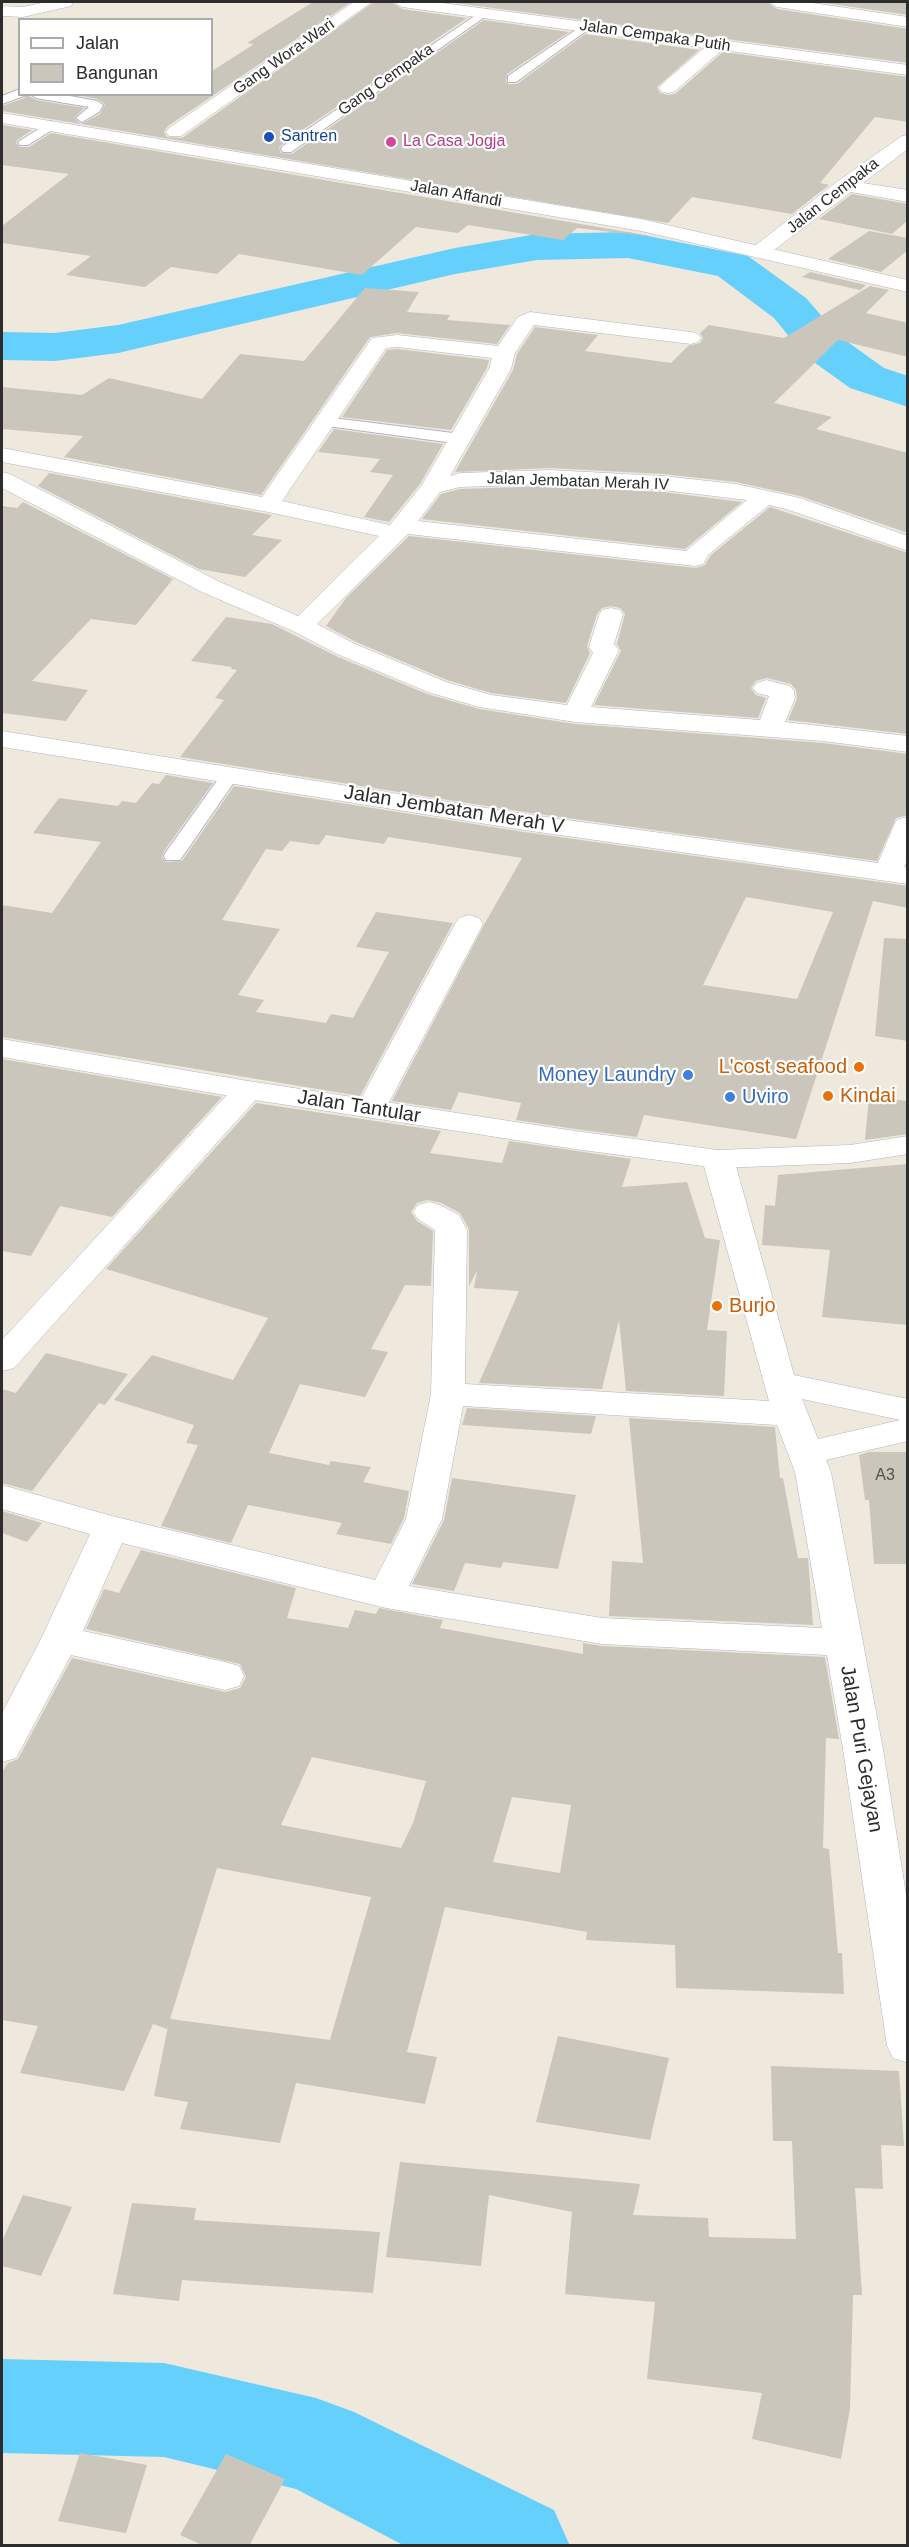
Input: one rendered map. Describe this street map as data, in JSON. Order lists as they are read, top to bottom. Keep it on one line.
{"streets":{"street":["Jalan Cempaka Putih","Gang Wora-Wari","Jalan Affandi","Jalan Cempaka","Jalan Jembatan Merah IV","Jalan Jembatan Merah V","Jalan Tantular","Jalan Puri Gejayan"],"lane":["Gang Cempaka"]},"crossings":[["Jalan Cempaka Putih","Gang Cempaka"],["Gang Wora-Wari","Jalan Affandi"],["Gang Cempaka","Jalan Affandi"],["Jalan Affandi","Jalan Cempaka"],["Jalan Tantular","Jalan Puri Gejayan"]],"places":["Santren","La Casa Jogja","L'cost seafood","Money Laundry","Kindai","Uviro","Burjo"],"house_numbers":["A3"],"legend":["Jalan","Bangunan"]}
